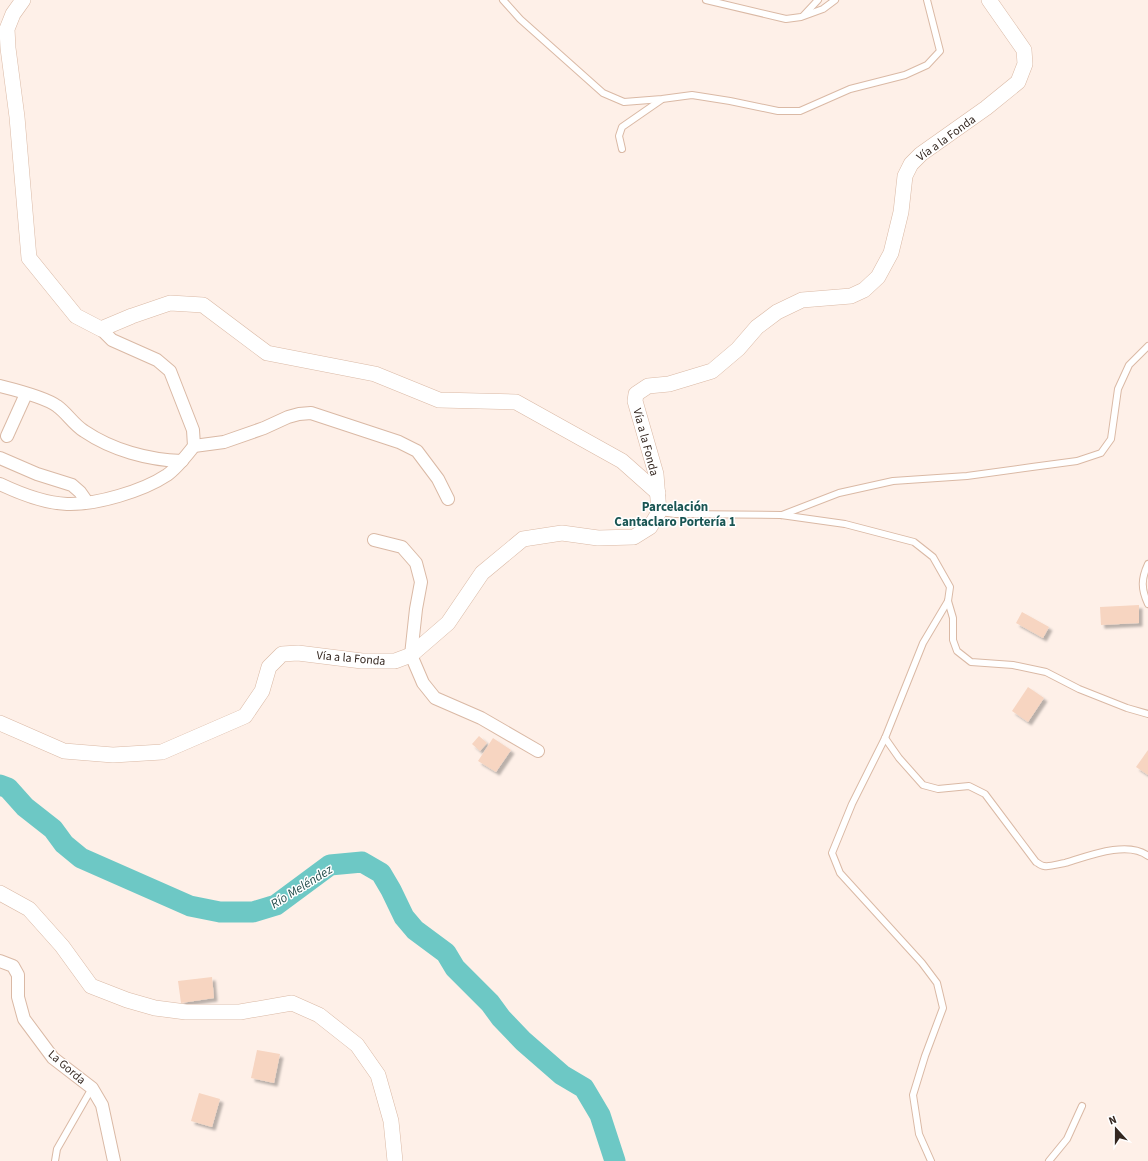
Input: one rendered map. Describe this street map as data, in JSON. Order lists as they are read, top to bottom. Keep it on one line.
{"streets":{"street":["Vía a la Fonda","La Gorda"]},"districts":["Parcelación Cantaclaro Portería 1"],"water":["Río Meléndez"],"north":"top"}
